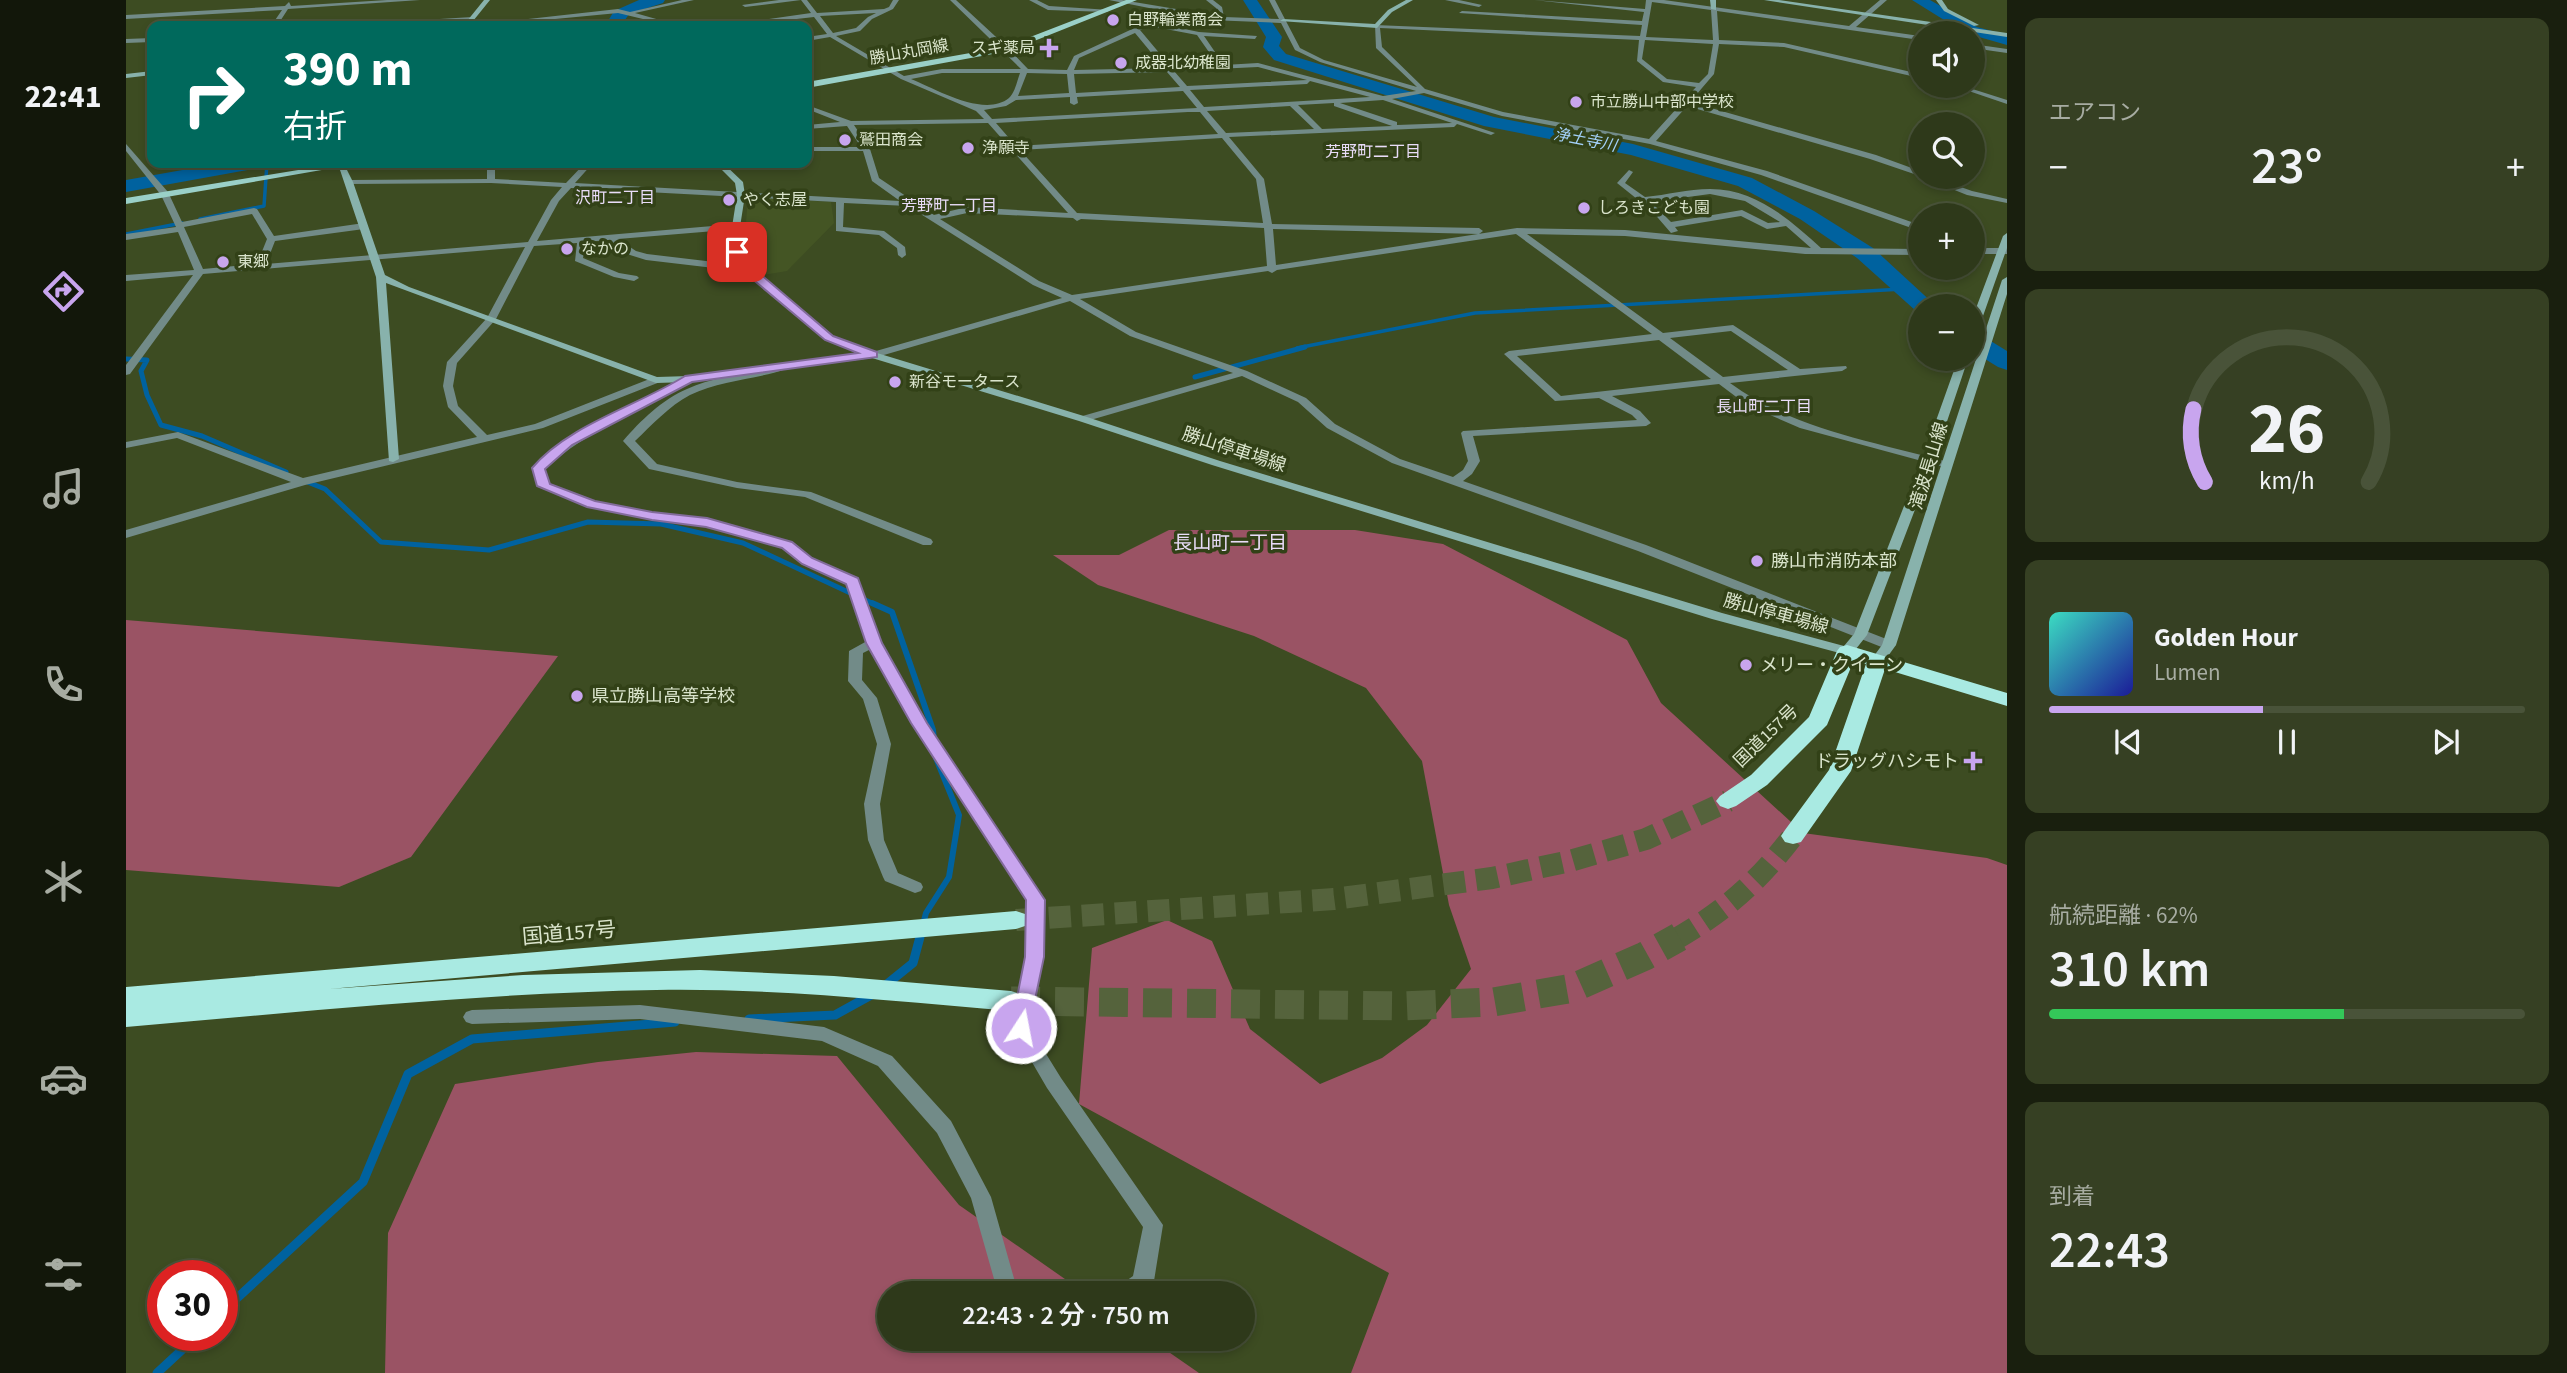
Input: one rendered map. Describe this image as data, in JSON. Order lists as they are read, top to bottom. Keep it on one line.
{"streets":{"highway":["国道157号"],"main road":["勝山丸岡線","勝山停車場線","滝波長山線"]},"crossings":[["勝山停車場線","滝波長山線"],["勝山停車場線","国道157号"],["滝波長山線","国道157号"]],"districts":["芳野町二丁目","沢町二丁目","芳野町一丁目","長山町二丁目","長山町一丁目"],"water":["浄土寺川"],"places":{"other":["白野輪業商会","成器北幼稚園","市立勝山中部中学校","鷲田商会","浄願寺","やく志屋","しろきこども園","なかの","東郷","新谷モータース","勝山市消防本部","メリー・クイーン","県立勝山高等学校"],"health":["スギ薬局","ドラッグハシモト"]},"page":{"tabs":"22:41","tile":["エアコン",["航続距離 · 62%","310 km"],["到着","22:43"]],"map_buttons":["+","−"],"turn":["390 m","右折"],"heat":["−","23°","+"],"song":["Golden Hour","Lumen"],"limit":"30","trip":"22:43 · 2 分 · 750 m","gauge":["26","km/h"]}}
